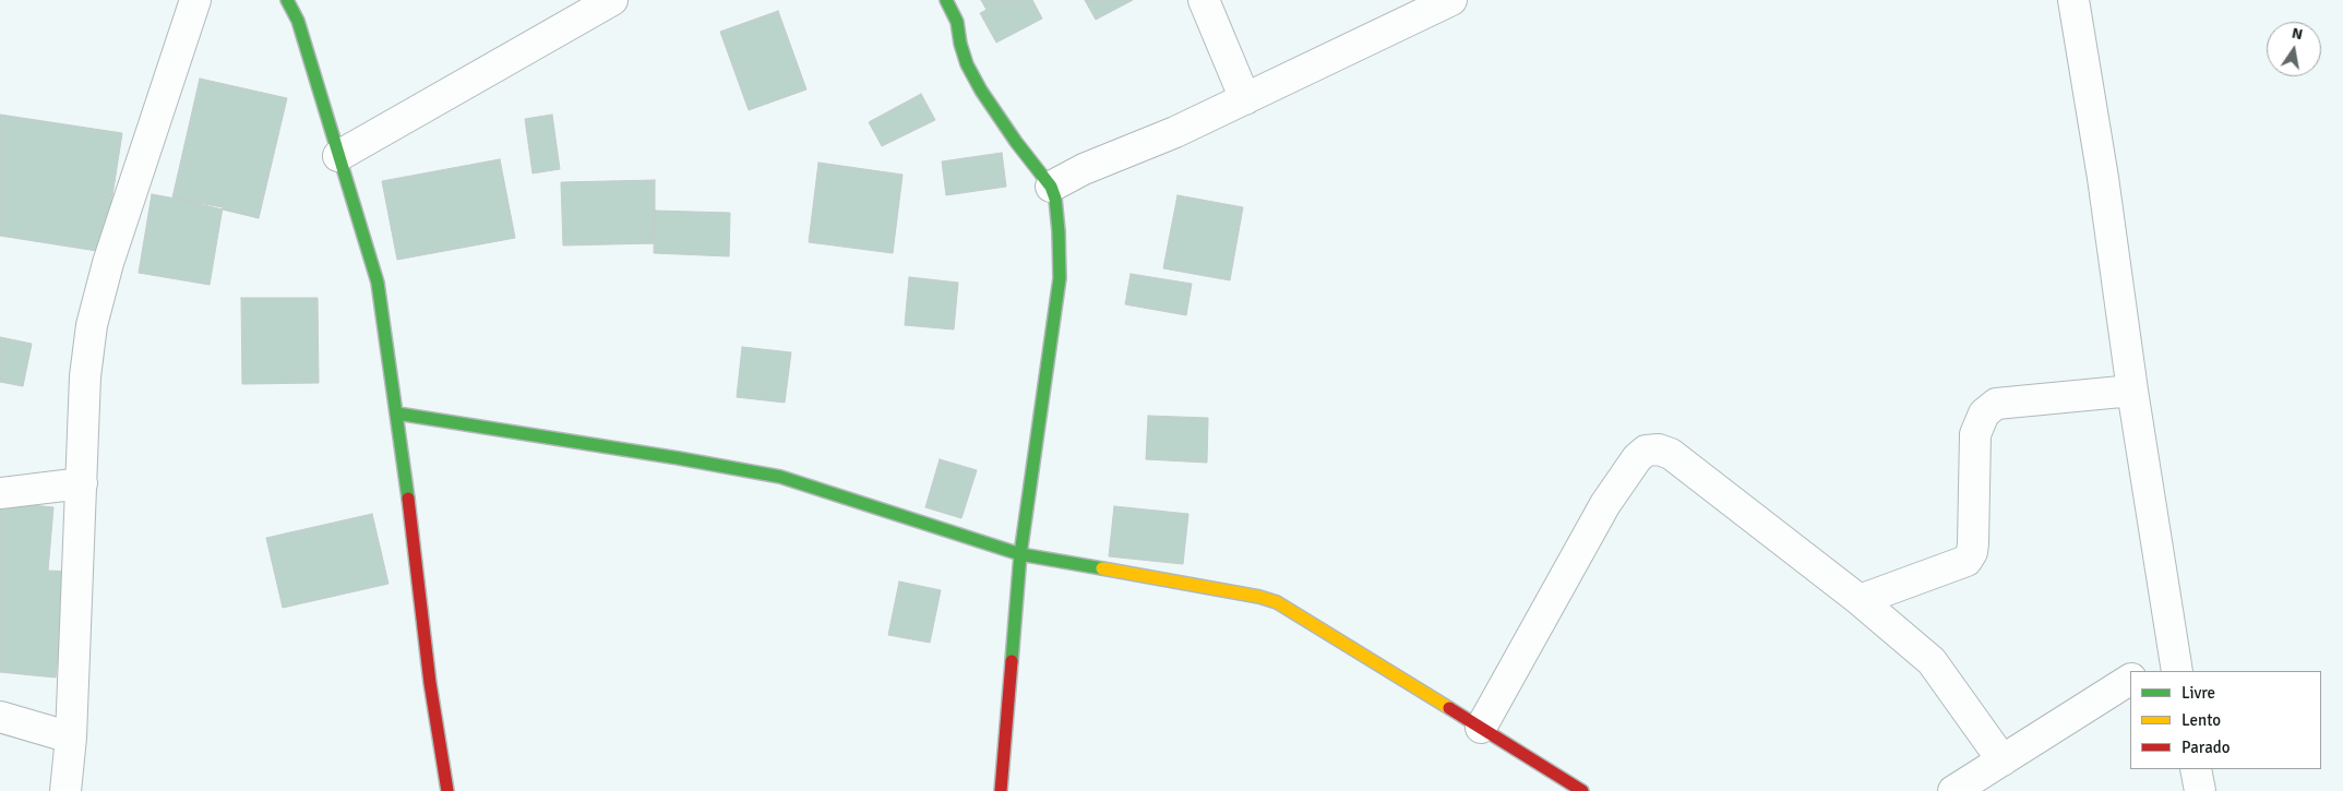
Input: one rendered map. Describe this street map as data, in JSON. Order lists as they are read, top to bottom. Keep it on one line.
{"legend":["Livre","Lento","Parado"],"north":"top"}
